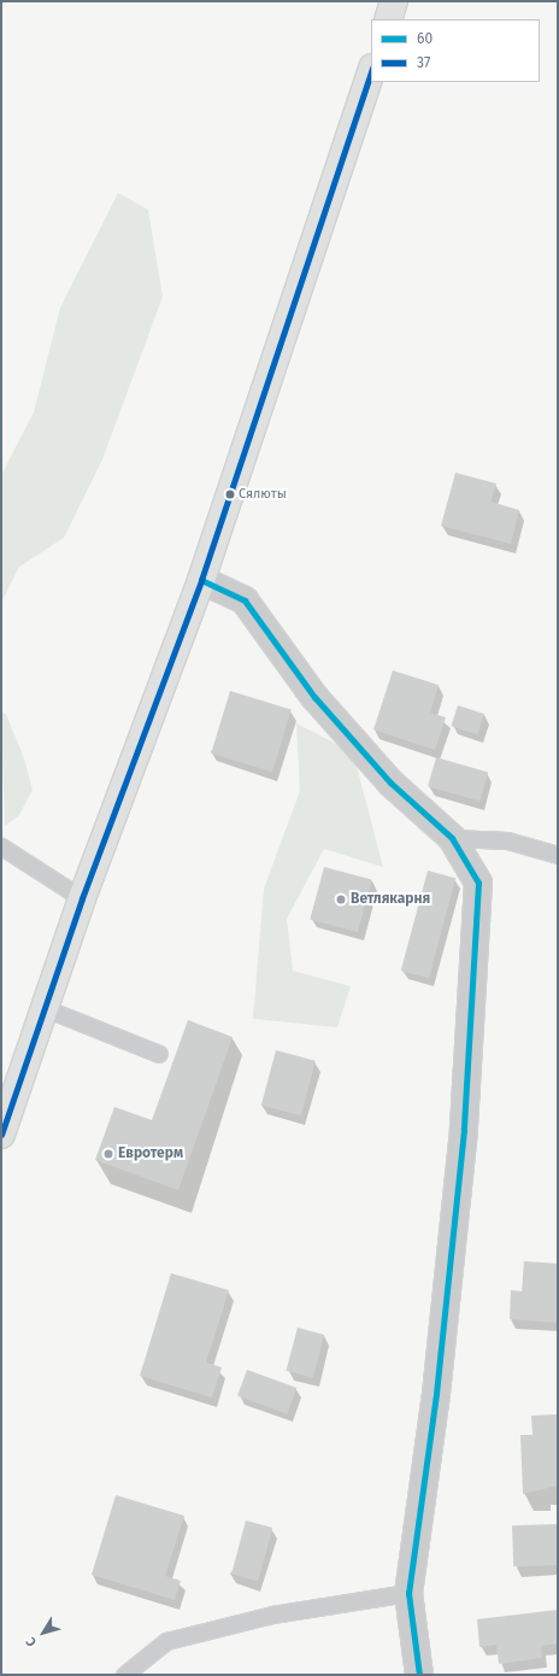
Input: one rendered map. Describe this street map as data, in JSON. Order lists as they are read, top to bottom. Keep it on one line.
{"places":["Сялюты","Ветлякарня","Евротерм"],"lines":["transit line 37","transit line 60"],"legend":["60","37"],"north":"bottom left"}
